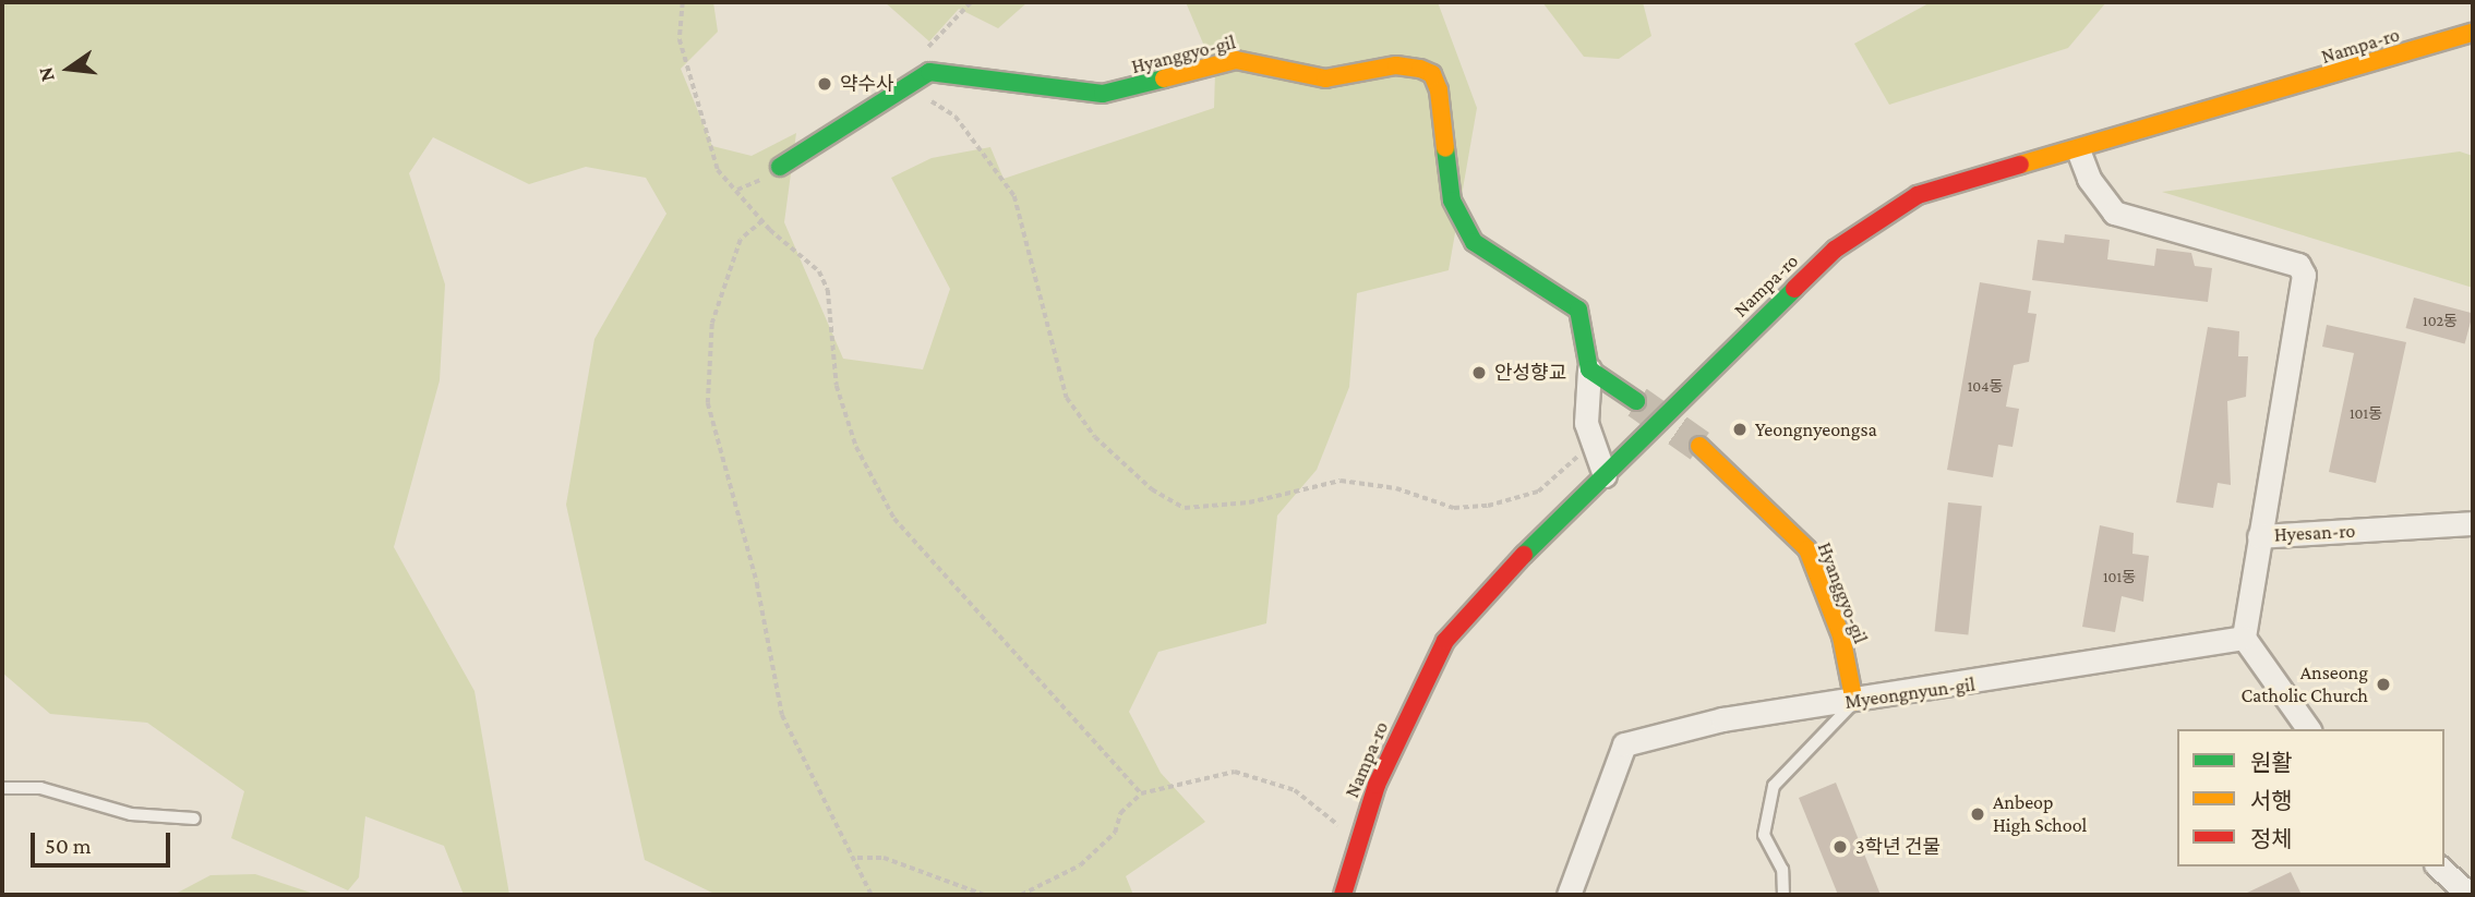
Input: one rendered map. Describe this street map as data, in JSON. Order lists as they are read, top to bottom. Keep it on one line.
{"streets":{"street":["Nampa-ro","Hyanggyo-gil","Hyesan-ro","Myeongnyun-gil"]},"crossings":[["Hyanggyo-gil","Myeongnyun-gil"],["Hyesan-ro","Myeongnyun-gil"]],"places":["약수사","안성향교","Yeongnyeongsa","Anseong Catholic Church","Anbeop High School","3학년 건물"],"house_numbers":["102동","104동","101동","101동"],"legend":["원활","서행","정체"],"scale_bar":"50 m","north":"left"}
